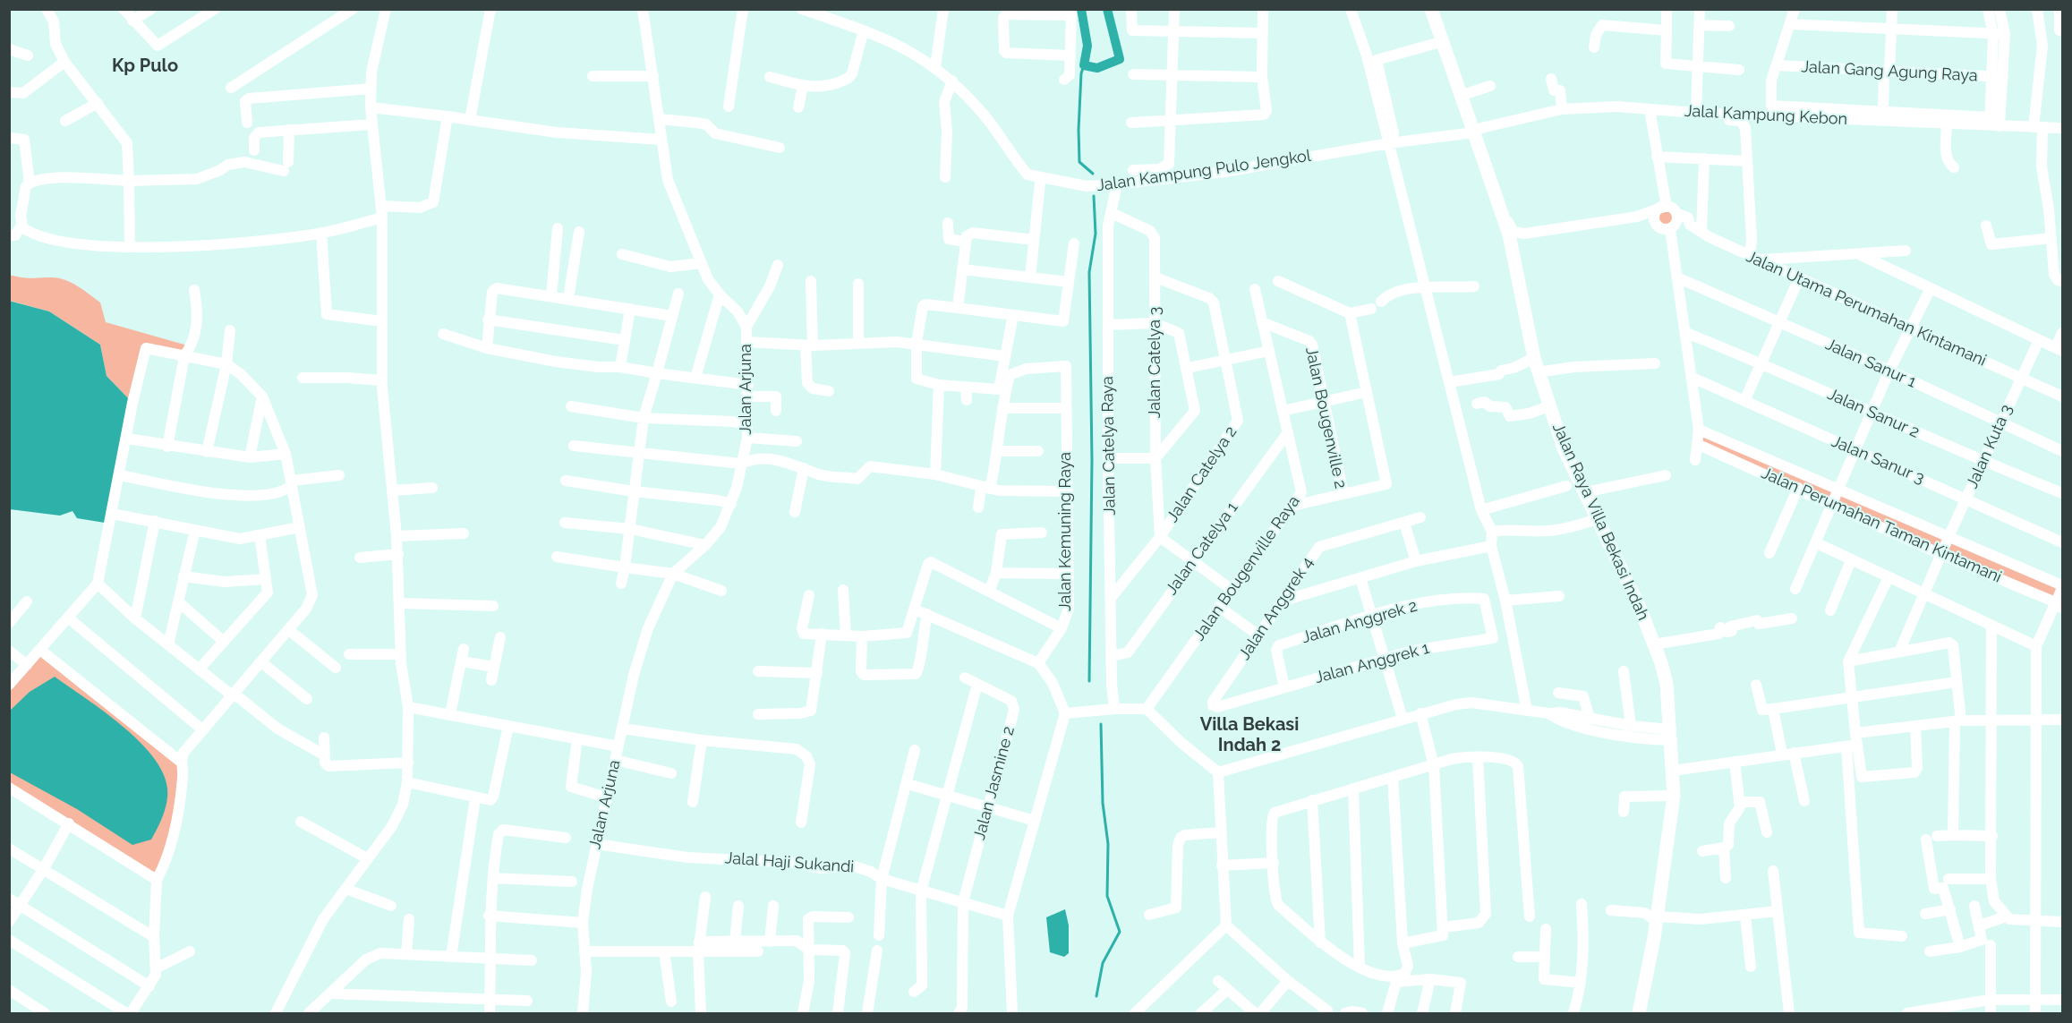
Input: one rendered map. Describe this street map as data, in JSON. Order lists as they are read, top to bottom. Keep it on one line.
{"streets":{"main road":["Jalan Raya Villa Bekasi Indah"],"street":["Jalan Gang Agung Raya","Jalal Kampung Kebon","Jalan Kampung Pulo Jengkol","Jalan Utama Perumahan Kintamani","Jalan Catelya 3","Jalan Sanur 1","Jalan Arjuna","Jalan Sanur 2","Jalan Bougenville 2","Jalan Catelya Raya","Jalan Kuta 3","Jalan Sanur 3","Jalan Catelya 2","Jalan Perumahan Taman Kintamani","Jalan Kemuning Raya","Jalan Catelya 1","Jalan Bougenville Raya","Jalan Anggrek 4","Jalan Anggrek 2","Jalan Anggrek 1","Jalan Jasmine 2","Jalal Haji Sukandi"]},"crossings":[["Jalal Kampung Kebon","Jalan Kampung Pulo Jengkol"],["Jalal Kampung Kebon","Jalan Raya Villa Bekasi Indah"],["Jalan Kampung Pulo Jengkol","Jalan Catelya Raya"],["Jalan Kampung Pulo Jengkol","Jalan Raya Villa Bekasi Indah"],["Jalan Utama Perumahan Kintamani","Jalan Kuta 3"],["Jalan Catelya 3","Jalan Catelya Raya"],["Jalan Catelya 3","Jalan Catelya 2"],["Jalan Sanur 1","Jalan Kuta 3"],["Jalan Arjuna","Jalal Haji Sukandi"],["Jalan Sanur 2","Jalan Kuta 3"],["Jalan Bougenville 2","Jalan Bougenville Raya"],["Jalan Catelya Raya","Jalan Catelya 2"],["Jalan Catelya Raya","Jalan Catelya 1"],["Jalan Kuta 3","Jalan Sanur 3"],["Jalan Kuta 3","Jalan Perumahan Taman Kintamani"],["Jalan Catelya 1","Jalan Bougenville Raya"],["Jalan Anggrek 4","Jalan Anggrek 1"],["Jalan Anggrek 2","Jalan Anggrek 1"],["Jalan Jasmine 2","Jalal Haji Sukandi"]],"districts":["Kp Pulo","Villa Bekasi Indah 2"]}
